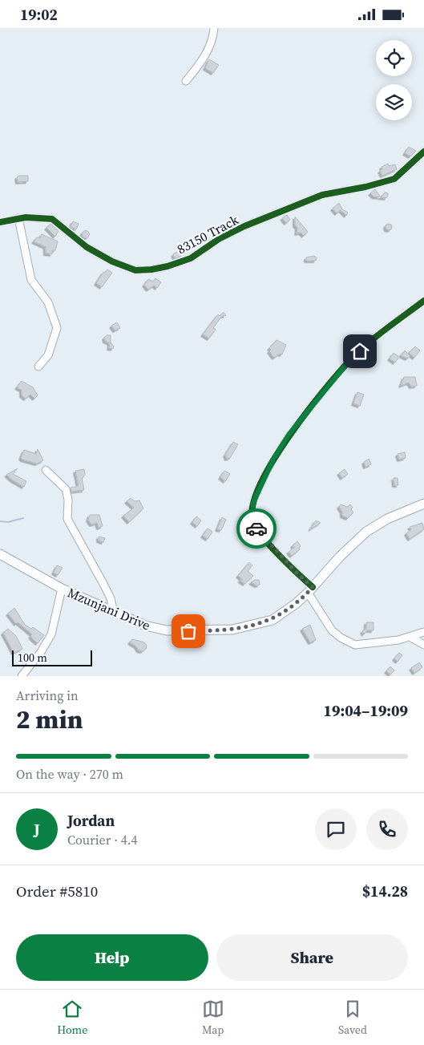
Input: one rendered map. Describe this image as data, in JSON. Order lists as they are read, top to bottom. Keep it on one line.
{"streets":{"main road":["Mzunjani Drive"],"street":["83150 Track"]},"scale_bar":"100 m","page":{"status":"19:02","scale":"100 m","heading":["2 min","Arriving in","19:04–19:09"],"panel":["Jordan","Courier · 4.4","Order #5810","$14.28"],"bar":"On the way · 270 m","round":"J","buttons":["Help","Share"],"tabs":["Home","Map","Saved"]}}
